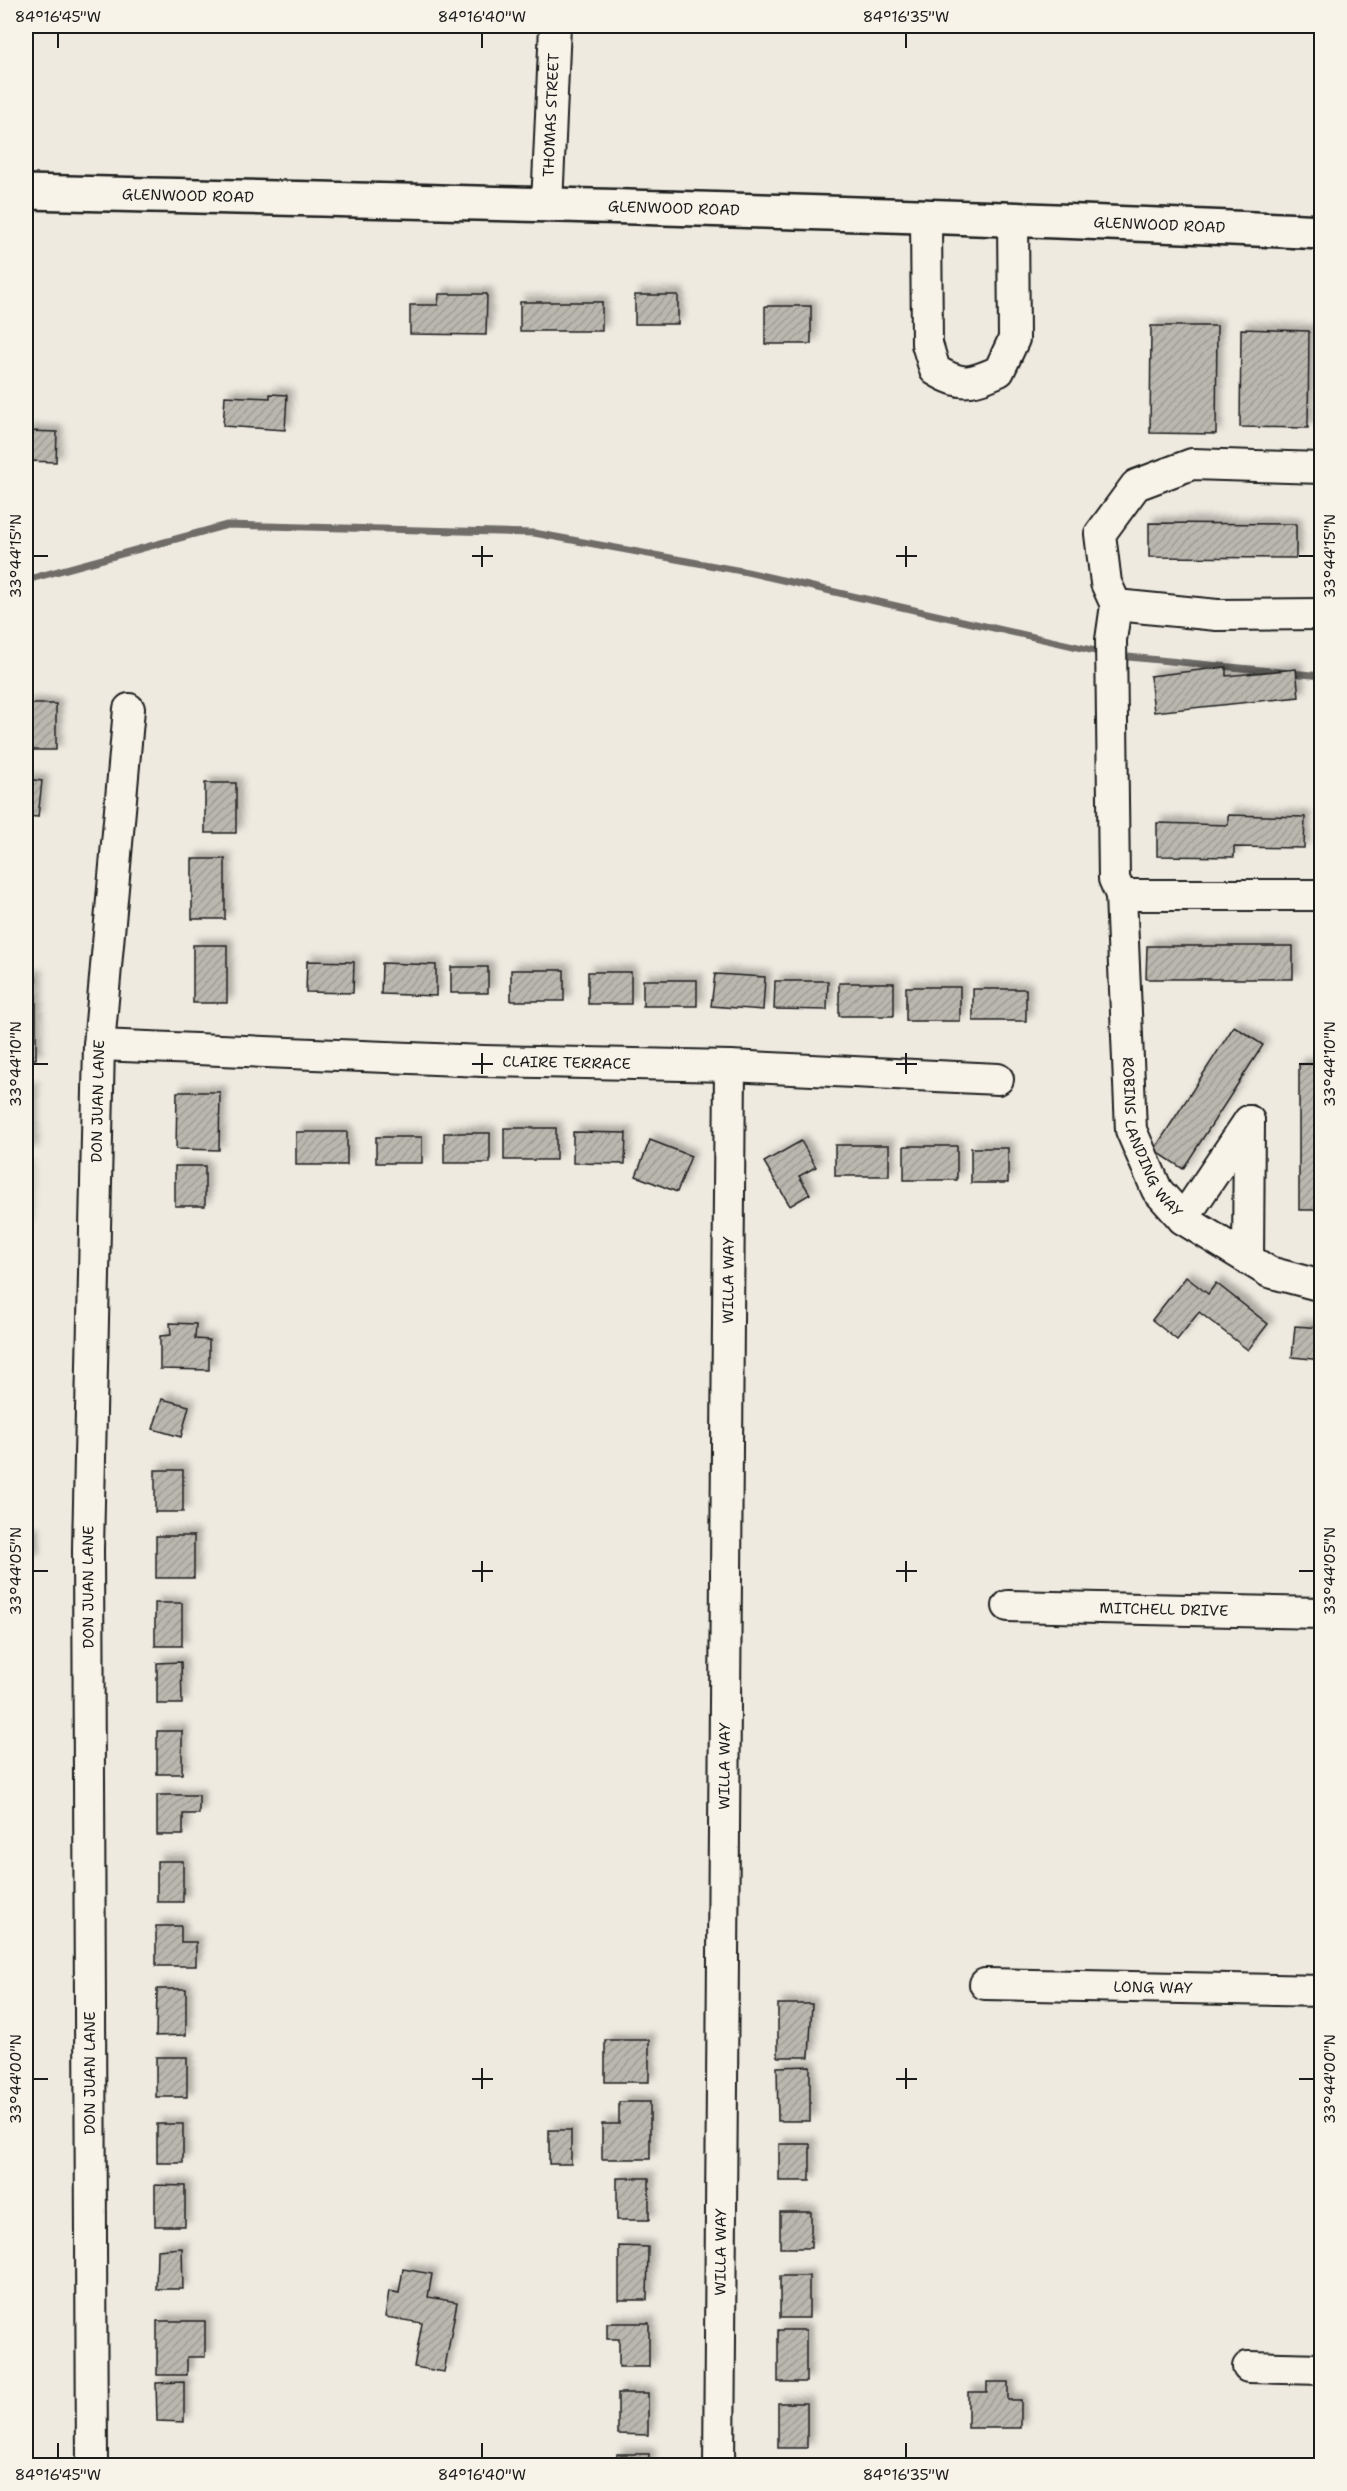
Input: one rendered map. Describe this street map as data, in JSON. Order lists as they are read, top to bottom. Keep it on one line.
{"streets":{"main road":["GLENWOOD ROAD"],"street":["THOMAS STREET","CLAIRE TERRACE","DON JUAN LANE","ROBINS LANDING WAY","WILLA WAY","MITCHELL DRIVE","LONG WAY"]},"crossings":[["THOMAS STREET","GLENWOOD ROAD"],["CLAIRE TERRACE","DON JUAN LANE"],["CLAIRE TERRACE","WILLA WAY"]],"coordinates":["84°16'45\"W","84°16'40\"W","84°16'35\"W","33°44'15\"N","33°44'10\"N","33°44'05\"N","33°44'00\"N"]}
